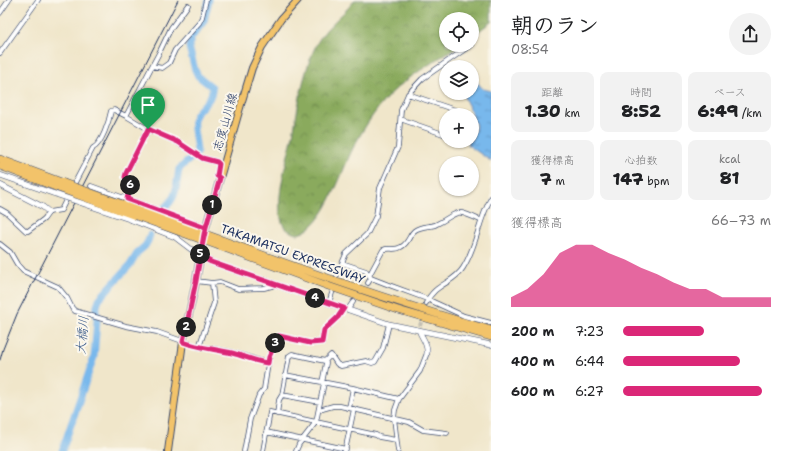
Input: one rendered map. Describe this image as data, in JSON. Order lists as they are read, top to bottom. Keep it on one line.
{"streets":{"highway":["TAKAMATSU EXPRESSWAY"],"main road":["志度山川線"]},"water":["大橋川"],"page":{"heading":["朝のラン","08:54"],"map_buttons":["+","−"],"stats":[["距離","1.30 km"],["時間","8:52"],["ペース","6:49 /km"],["獲得標高","7 m"],["心拍数","147 bpm"],["kcal","81"]],"pins":["6","1","5","4","2","3"],"chart":["獲得標高","66–73 m"],"list":[{"name":"200 m","note":"7:23"},{"name":"400 m","note":"6:44"},{"name":"600 m","note":"6:27"}]}}
